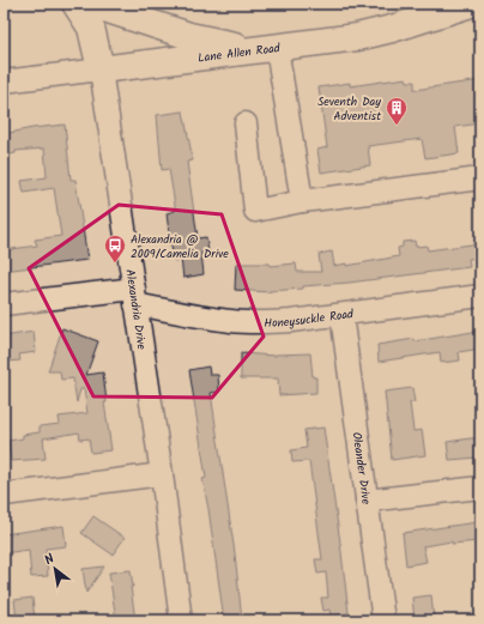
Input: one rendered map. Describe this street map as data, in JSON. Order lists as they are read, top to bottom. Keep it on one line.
{"streets":{"main road":["Lane Allen Road","Alexandria Drive"],"street":["Honeysuckle Road","Oleander Drive"]},"crossings":[["Lane Allen Road","Alexandria Drive"],["Alexandria Drive","Honeysuckle Road"],["Honeysuckle Road","Oleander Drive"]],"places":{"building":["Seventh Day Adventist"],"bus stop":["Alexandria @ 2009/Camelia Drive"]},"north":"top left"}
